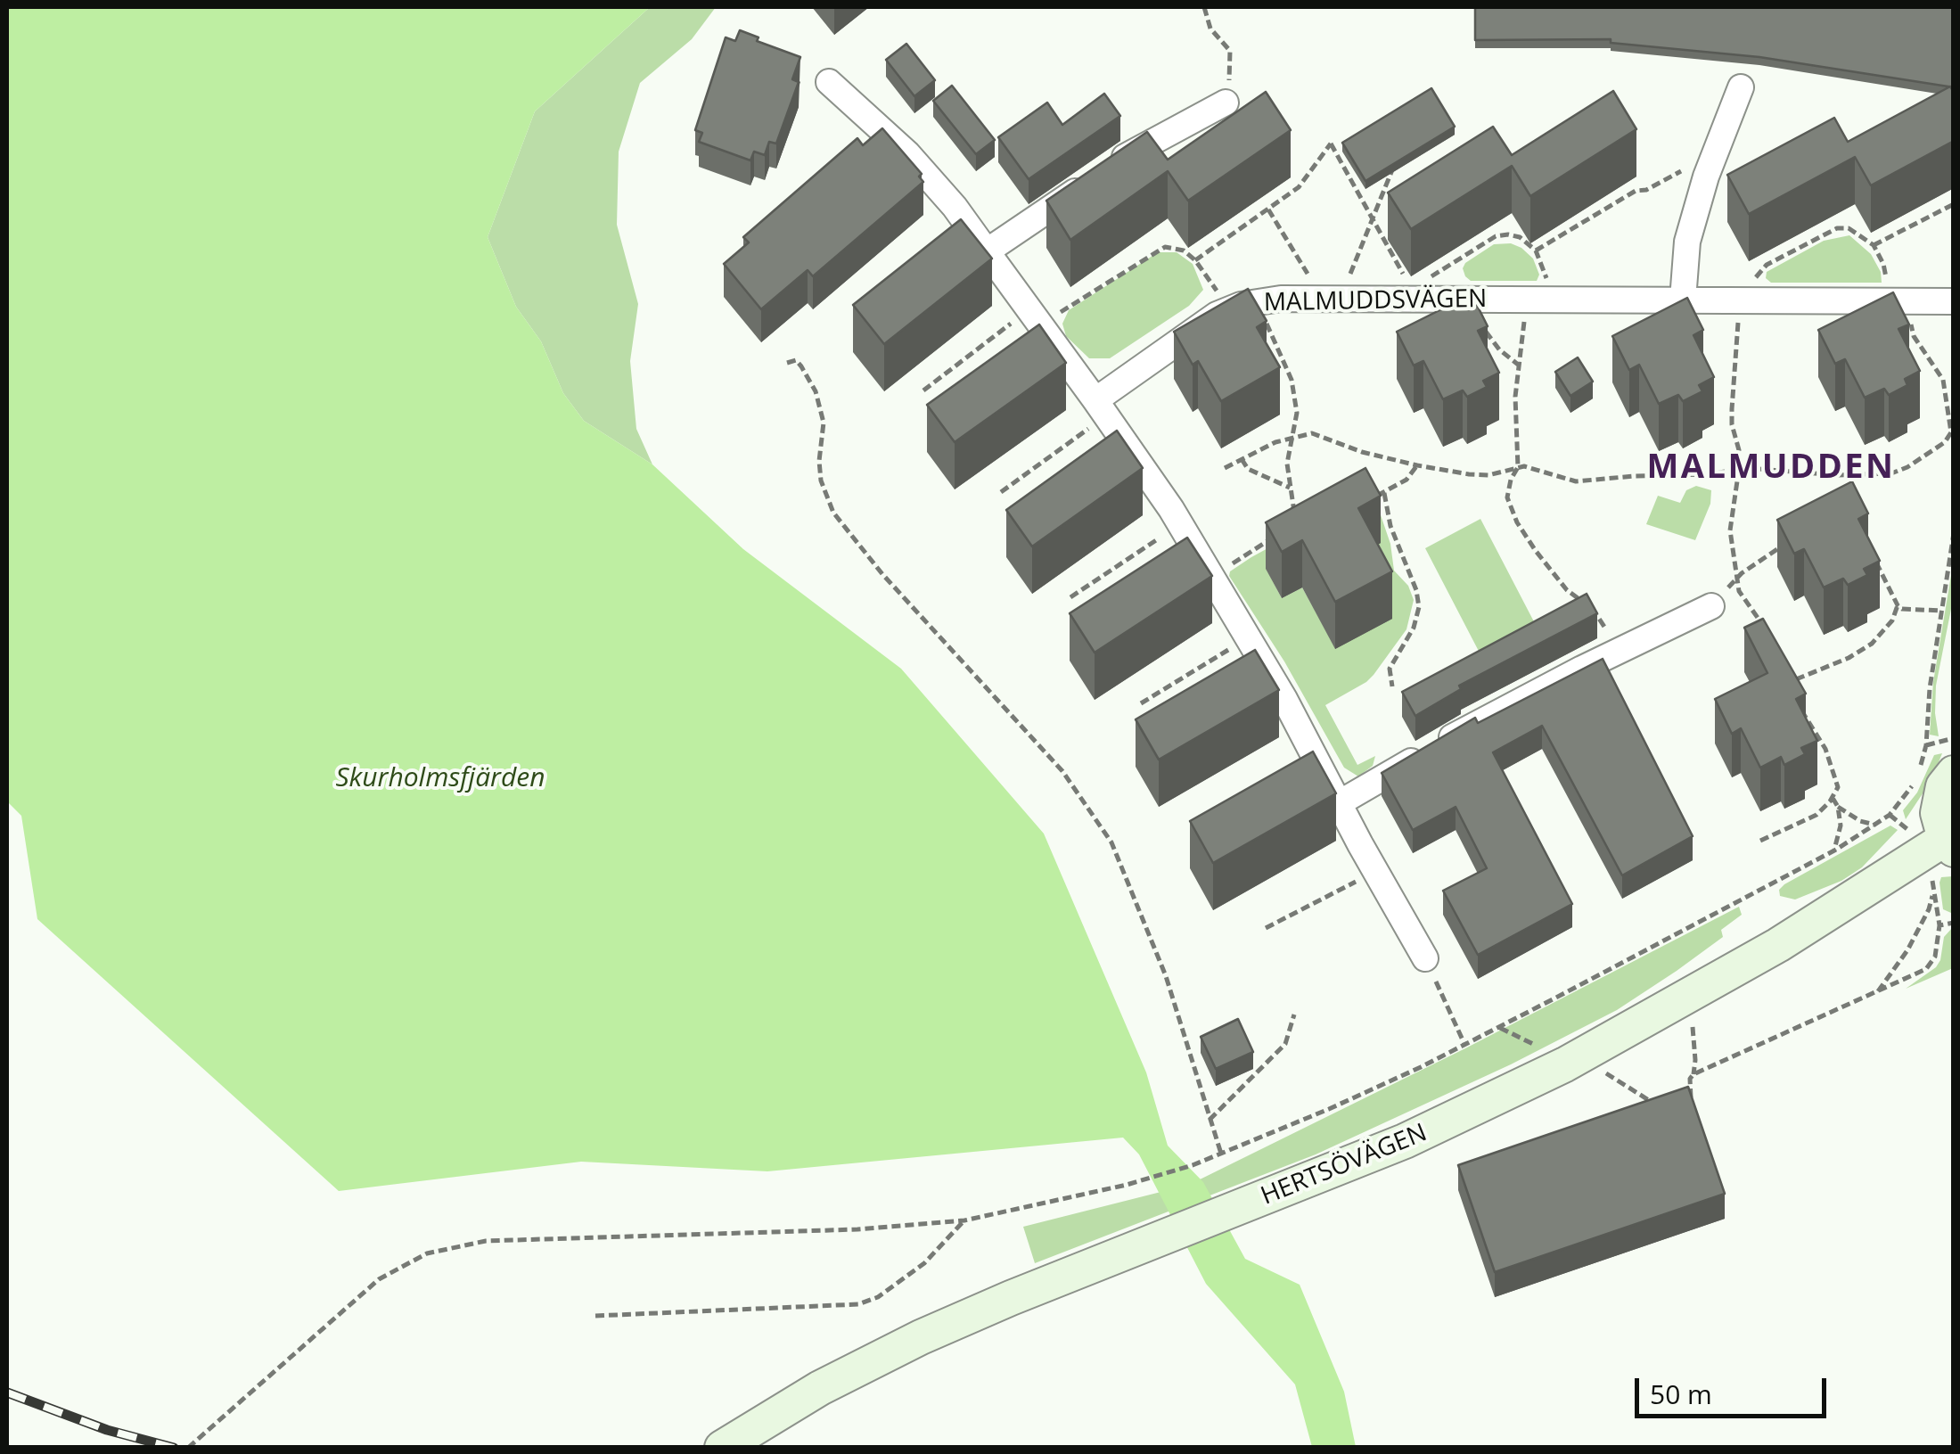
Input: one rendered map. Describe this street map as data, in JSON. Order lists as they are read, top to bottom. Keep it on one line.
{"streets":{"main road":["HERTSÖVÄGEN"],"street":["MALMUDDSVÄGEN"]},"districts":["MALMUDDEN"],"water":["Skurholmsfjärden"],"scale_bar":"50 m"}
